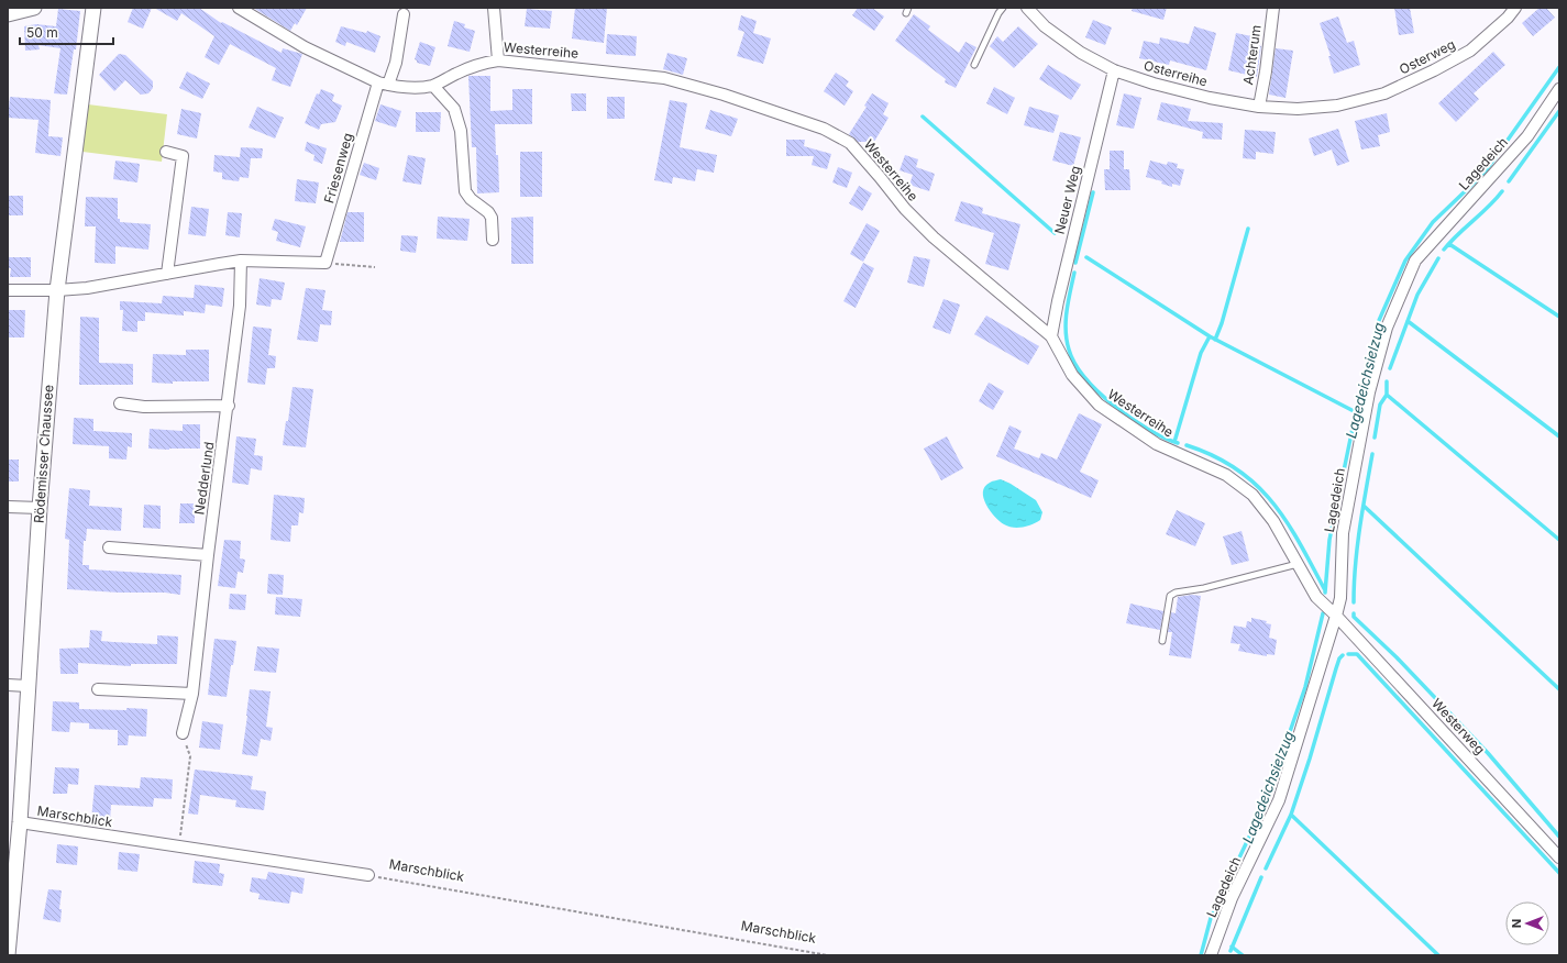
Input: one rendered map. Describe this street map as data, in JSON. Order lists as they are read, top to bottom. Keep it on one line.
{"streets":{"street":["Westerreihe","Achterum","Osterweg","Osterreihe","Lagedeich","Friesenweg","Neuer Weg","Rödemisser Chaussee","Nedderlund","Westerweg","Marschblick"]},"crossings":[["Westerreihe","Lagedeich"],["Westerreihe","Friesenweg"],["Westerreihe","Neuer Weg"],["Westerreihe","Westerweg"],["Achterum","Osterreihe"],["Osterweg","Osterreihe"],["Osterreihe","Neuer Weg"],["Lagedeich","Westerweg"],["Rödemisser Chaussee","Marschblick"]],"water":["Lagedeichsielzug"],"scale_bar":"50 m","north":"left"}
